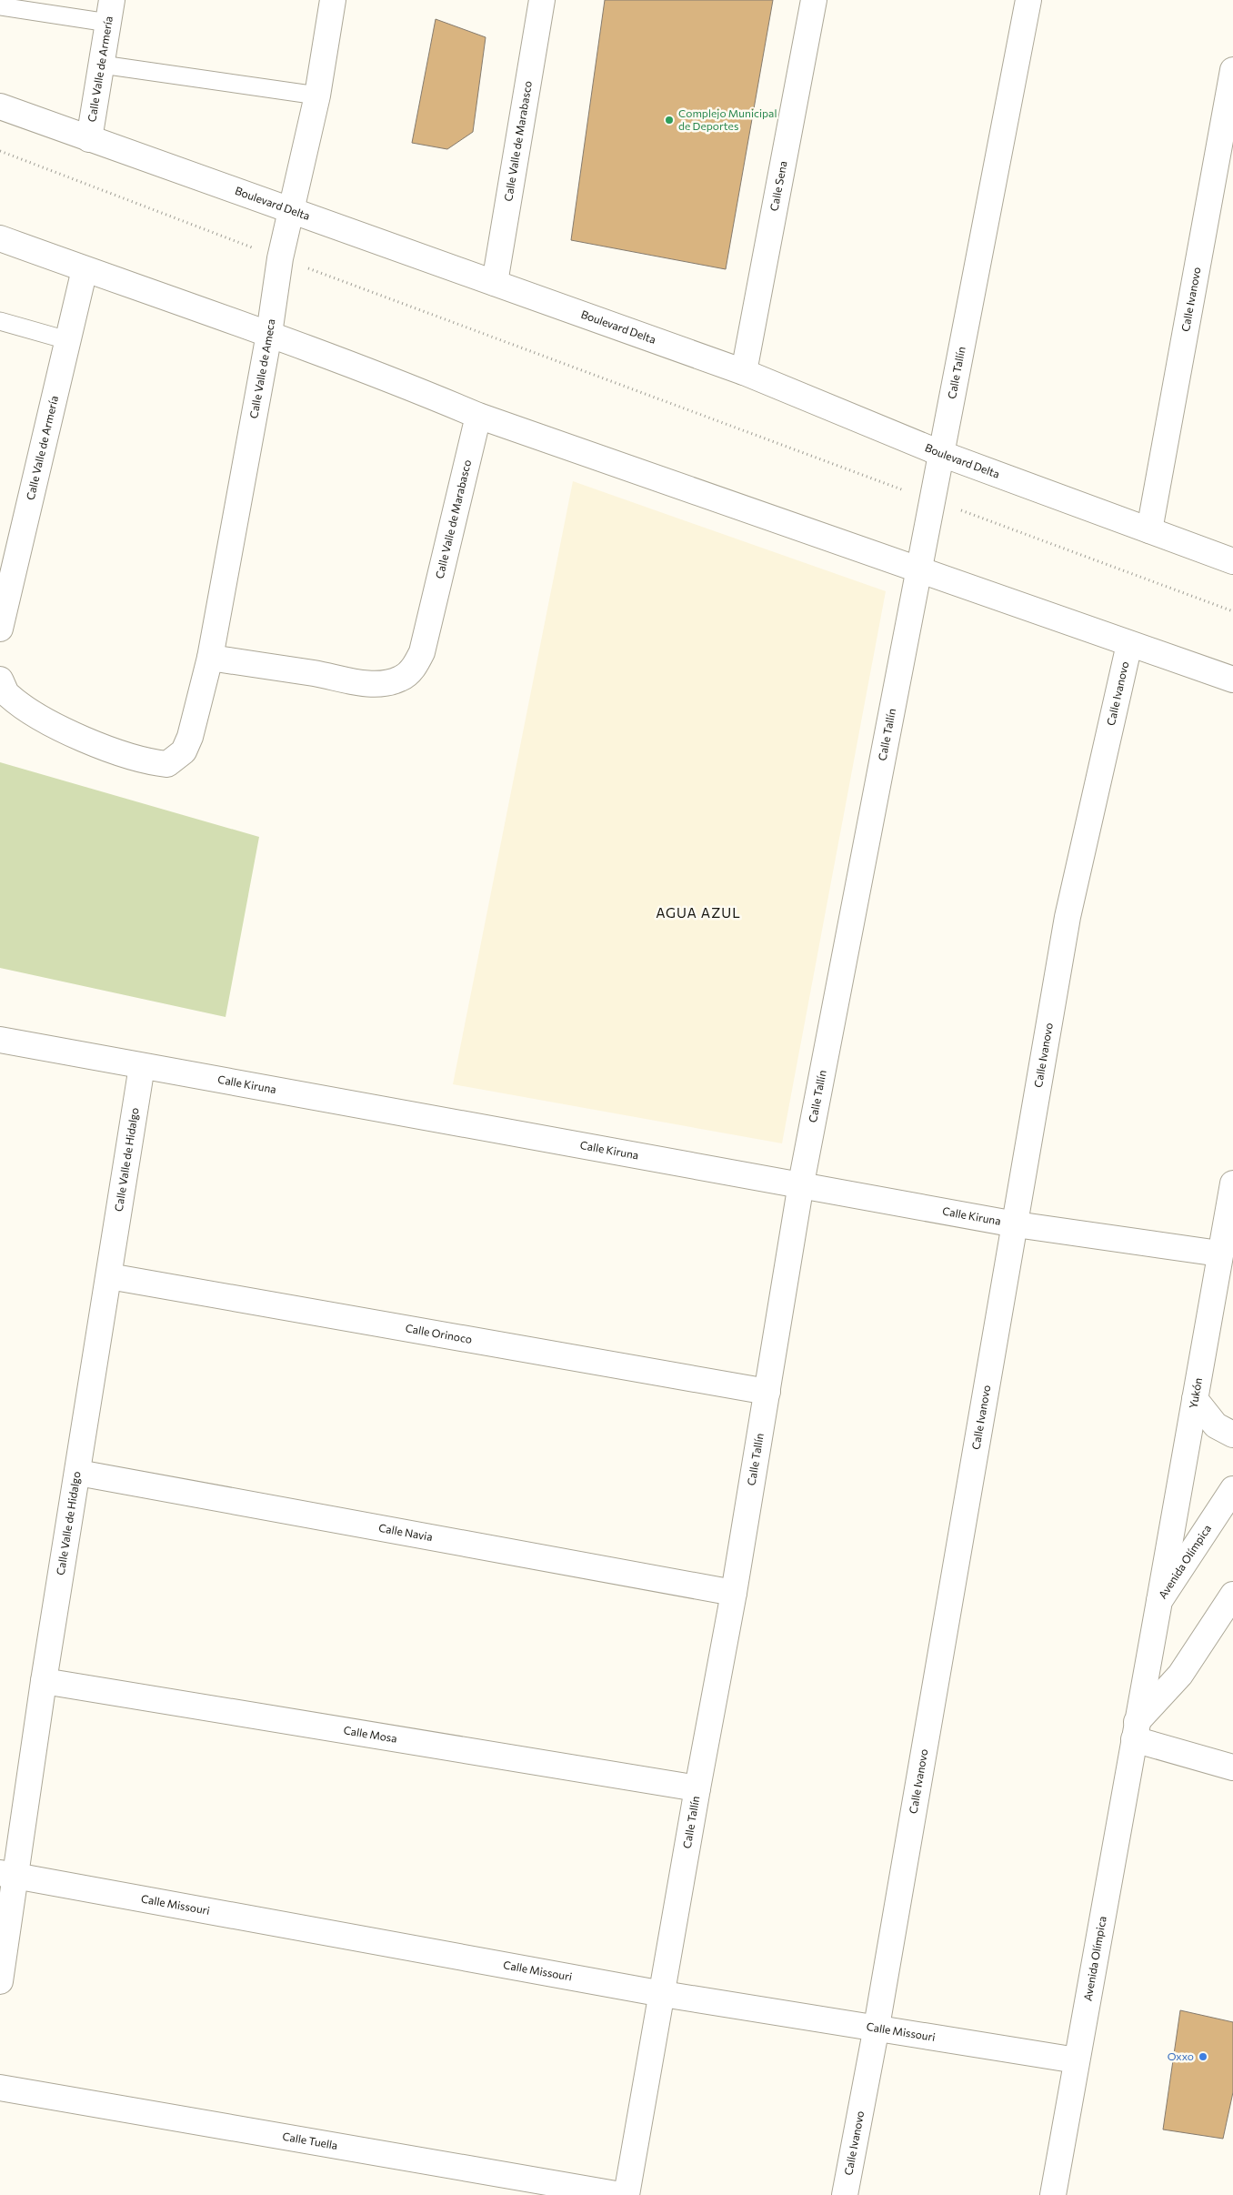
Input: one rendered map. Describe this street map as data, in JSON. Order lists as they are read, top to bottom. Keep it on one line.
{"streets":{"street":["Calle Valle de Armería","Calle Valle de Marabasco","Calle Sena","Boulevard Delta","Calle Ivanovo","Calle Valle de Ameca","Calle Tallín","Calle Kiruna","Calle Valle de Hidalgo","Calle Orinoco","Yukón","Calle Navia","Avenida Olímpica","Calle Mosa","Calle Missouri","Calle Tuella"]},"crossings":[["Calle Valle de Armería","Boulevard Delta"],["Calle Valle de Marabasco","Boulevard Delta"],["Calle Valle de Marabasco","Calle Valle de Ameca"],["Calle Sena","Boulevard Delta"],["Boulevard Delta","Calle Ivanovo"],["Boulevard Delta","Calle Valle de Ameca"],["Boulevard Delta","Calle Tallín"],["Calle Ivanovo","Calle Kiruna"],["Calle Ivanovo","Calle Missouri"],["Calle Tallín","Calle Kiruna"],["Calle Tallín","Calle Orinoco"],["Calle Tallín","Calle Navia"],["Calle Tallín","Calle Mosa"],["Calle Tallín","Calle Missouri"],["Calle Kiruna","Calle Valle de Hidalgo"],["Calle Kiruna","Yukón"],["Calle Valle de Hidalgo","Calle Orinoco"],["Calle Valle de Hidalgo","Calle Navia"],["Calle Valle de Hidalgo","Calle Mosa"],["Calle Valle de Hidalgo","Calle Missouri"],["Yukón","Avenida Olímpica"],["Avenida Olímpica","Calle Missouri"]],"districts":["AGUA AZUL"],"places":["Complejo Municipal de Deportes","Oxxo"]}
